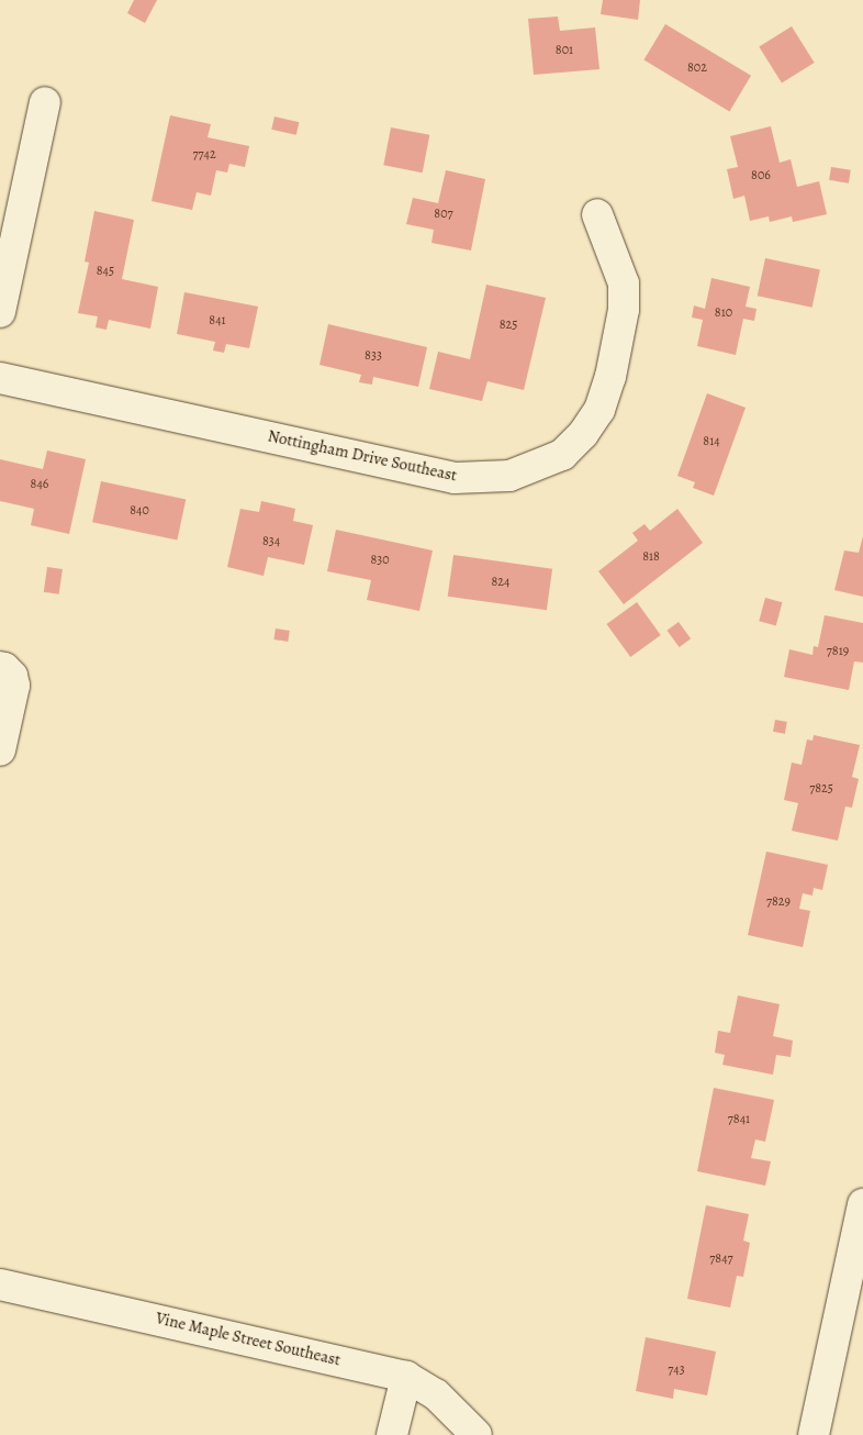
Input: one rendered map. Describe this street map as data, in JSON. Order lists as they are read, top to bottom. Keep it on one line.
{"streets":{"street":["Nottingham Drive Southeast","Vine Maple Street Southeast"]},"house_numbers":["801","802","7742","806","807","845","810","841","825","833","814","846","840","834","818","830","824","7819","7825","7829","7841","7847","743"]}
